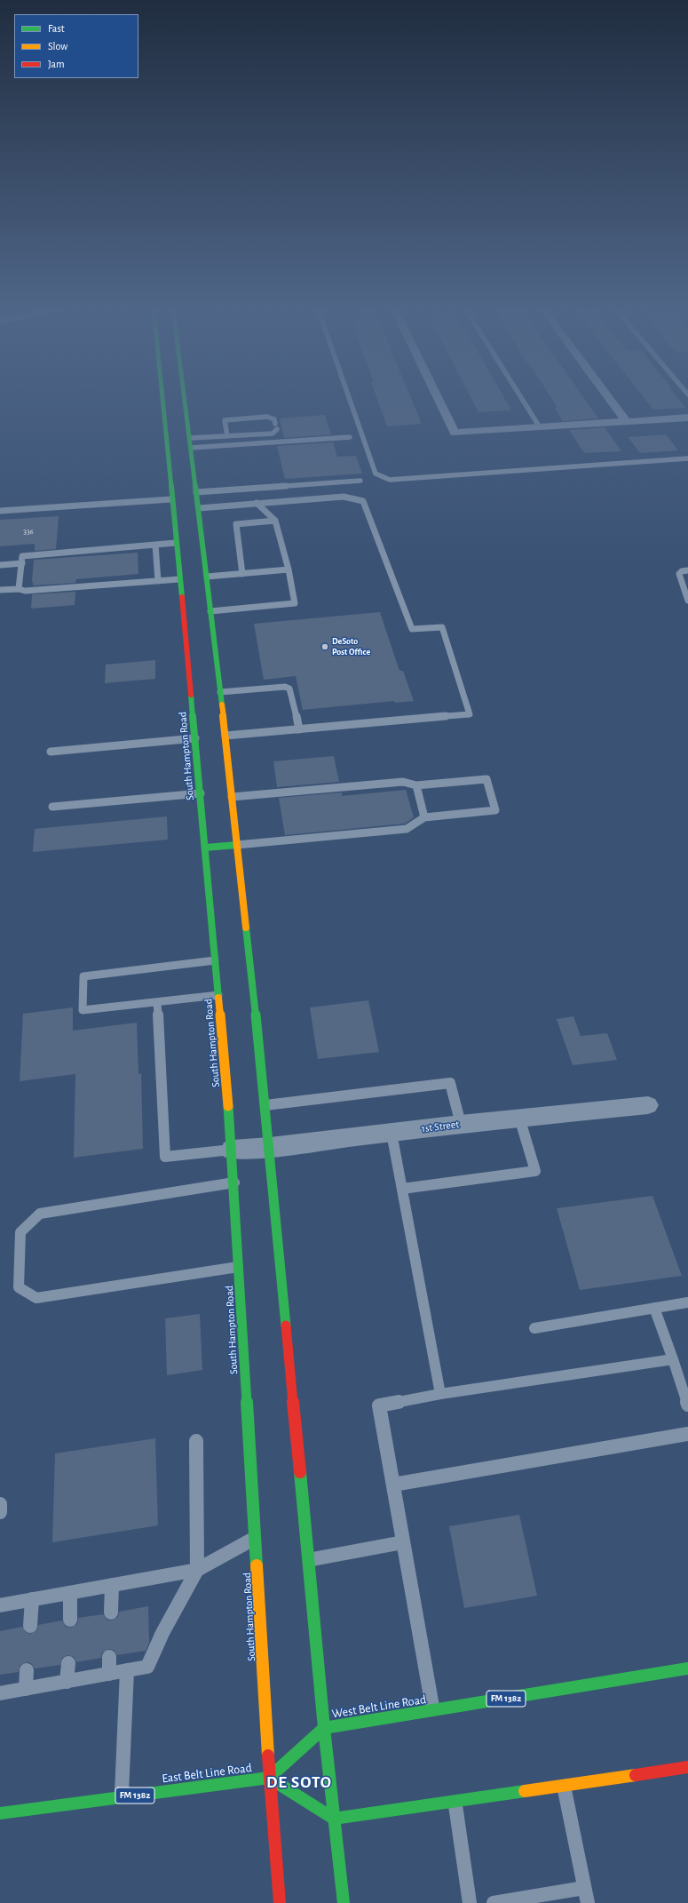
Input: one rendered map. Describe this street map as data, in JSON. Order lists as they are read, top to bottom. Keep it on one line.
{"streets":{"main road":["South Hampton Road","FM 1382","West Belt Line Road","East Belt Line Road"],"street":["1st Street"]},"crossings":[["South Hampton Road","1st Street"],["South Hampton Road","West Belt Line Road"],["South Hampton Road","East Belt Line Road"],["West Belt Line Road","East Belt Line Road"]],"districts":["DE SOTO"],"places":["DeSoto Post Office"],"house_numbers":["336"],"legend":["Fast","Slow","Jam"]}
